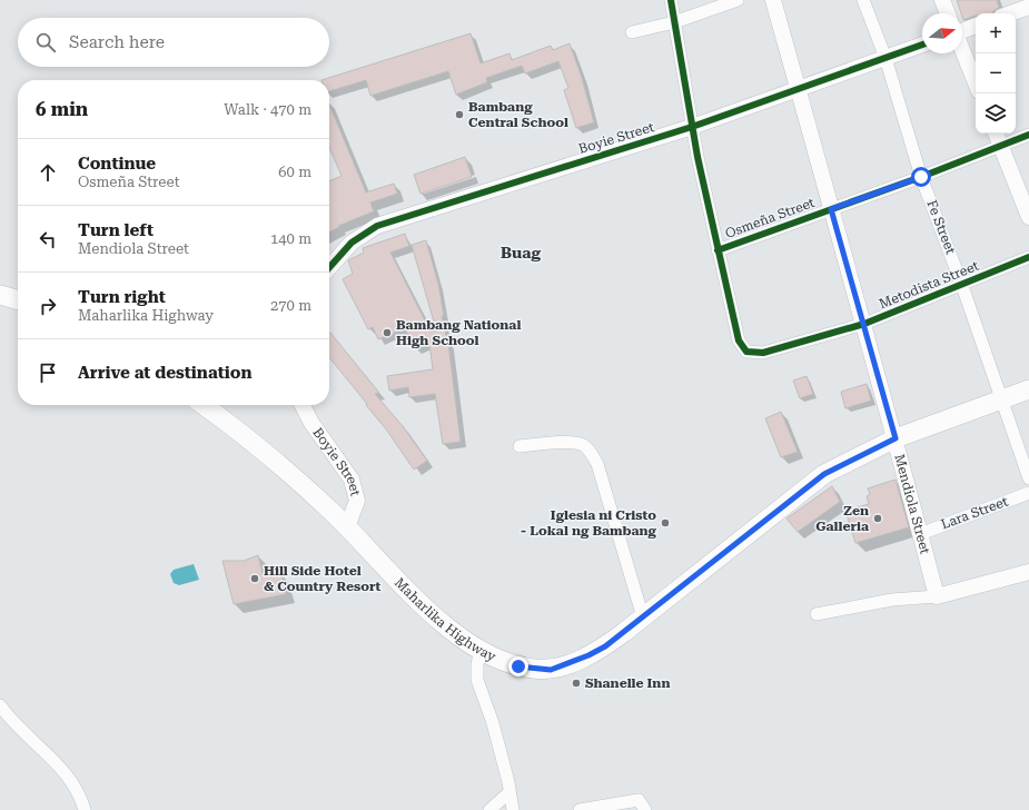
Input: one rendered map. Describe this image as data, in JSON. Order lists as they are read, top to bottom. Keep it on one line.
{"streets":{"main road":["Maharlika Highway"],"street":["Boyie Street","Osmeña Street","Fe Street","Metodista Street","Mendiola Street","Lara Street"]},"crossings":[["Boyie Street","Fe Street"],["Boyie Street","Metodista Street"],["Boyie Street","Mendiola Street"],["Boyie Street","Maharlika Highway"],["Osmeña Street","Fe Street"],["Osmeña Street","Metodista Street"],["Osmeña Street","Mendiola Street"],["Fe Street","Metodista Street"],["Fe Street","Maharlika Highway"],["Metodista Street","Mendiola Street"],["Mendiola Street","Lara Street"],["Mendiola Street","Maharlika Highway"]],"districts":["Buag"],"places":["Bambang Central School","Bambang National High School","Zen Galleria","Iglesia ni Cristo - Lokal ng Bambang","Hill Side Hotel & Country Resort","Shanelle Inn"],"north":"right","page":{"map_buttons":["+","−"],"search":"Search here","heading":["6 min","Walk · 470 m"],"list":[["Continue","Osmeña Street","60 m"],["Turn left","Mendiola Street","140 m"],["Turn right","Maharlika Highway","270 m"],"Arrive at destination"]}}
